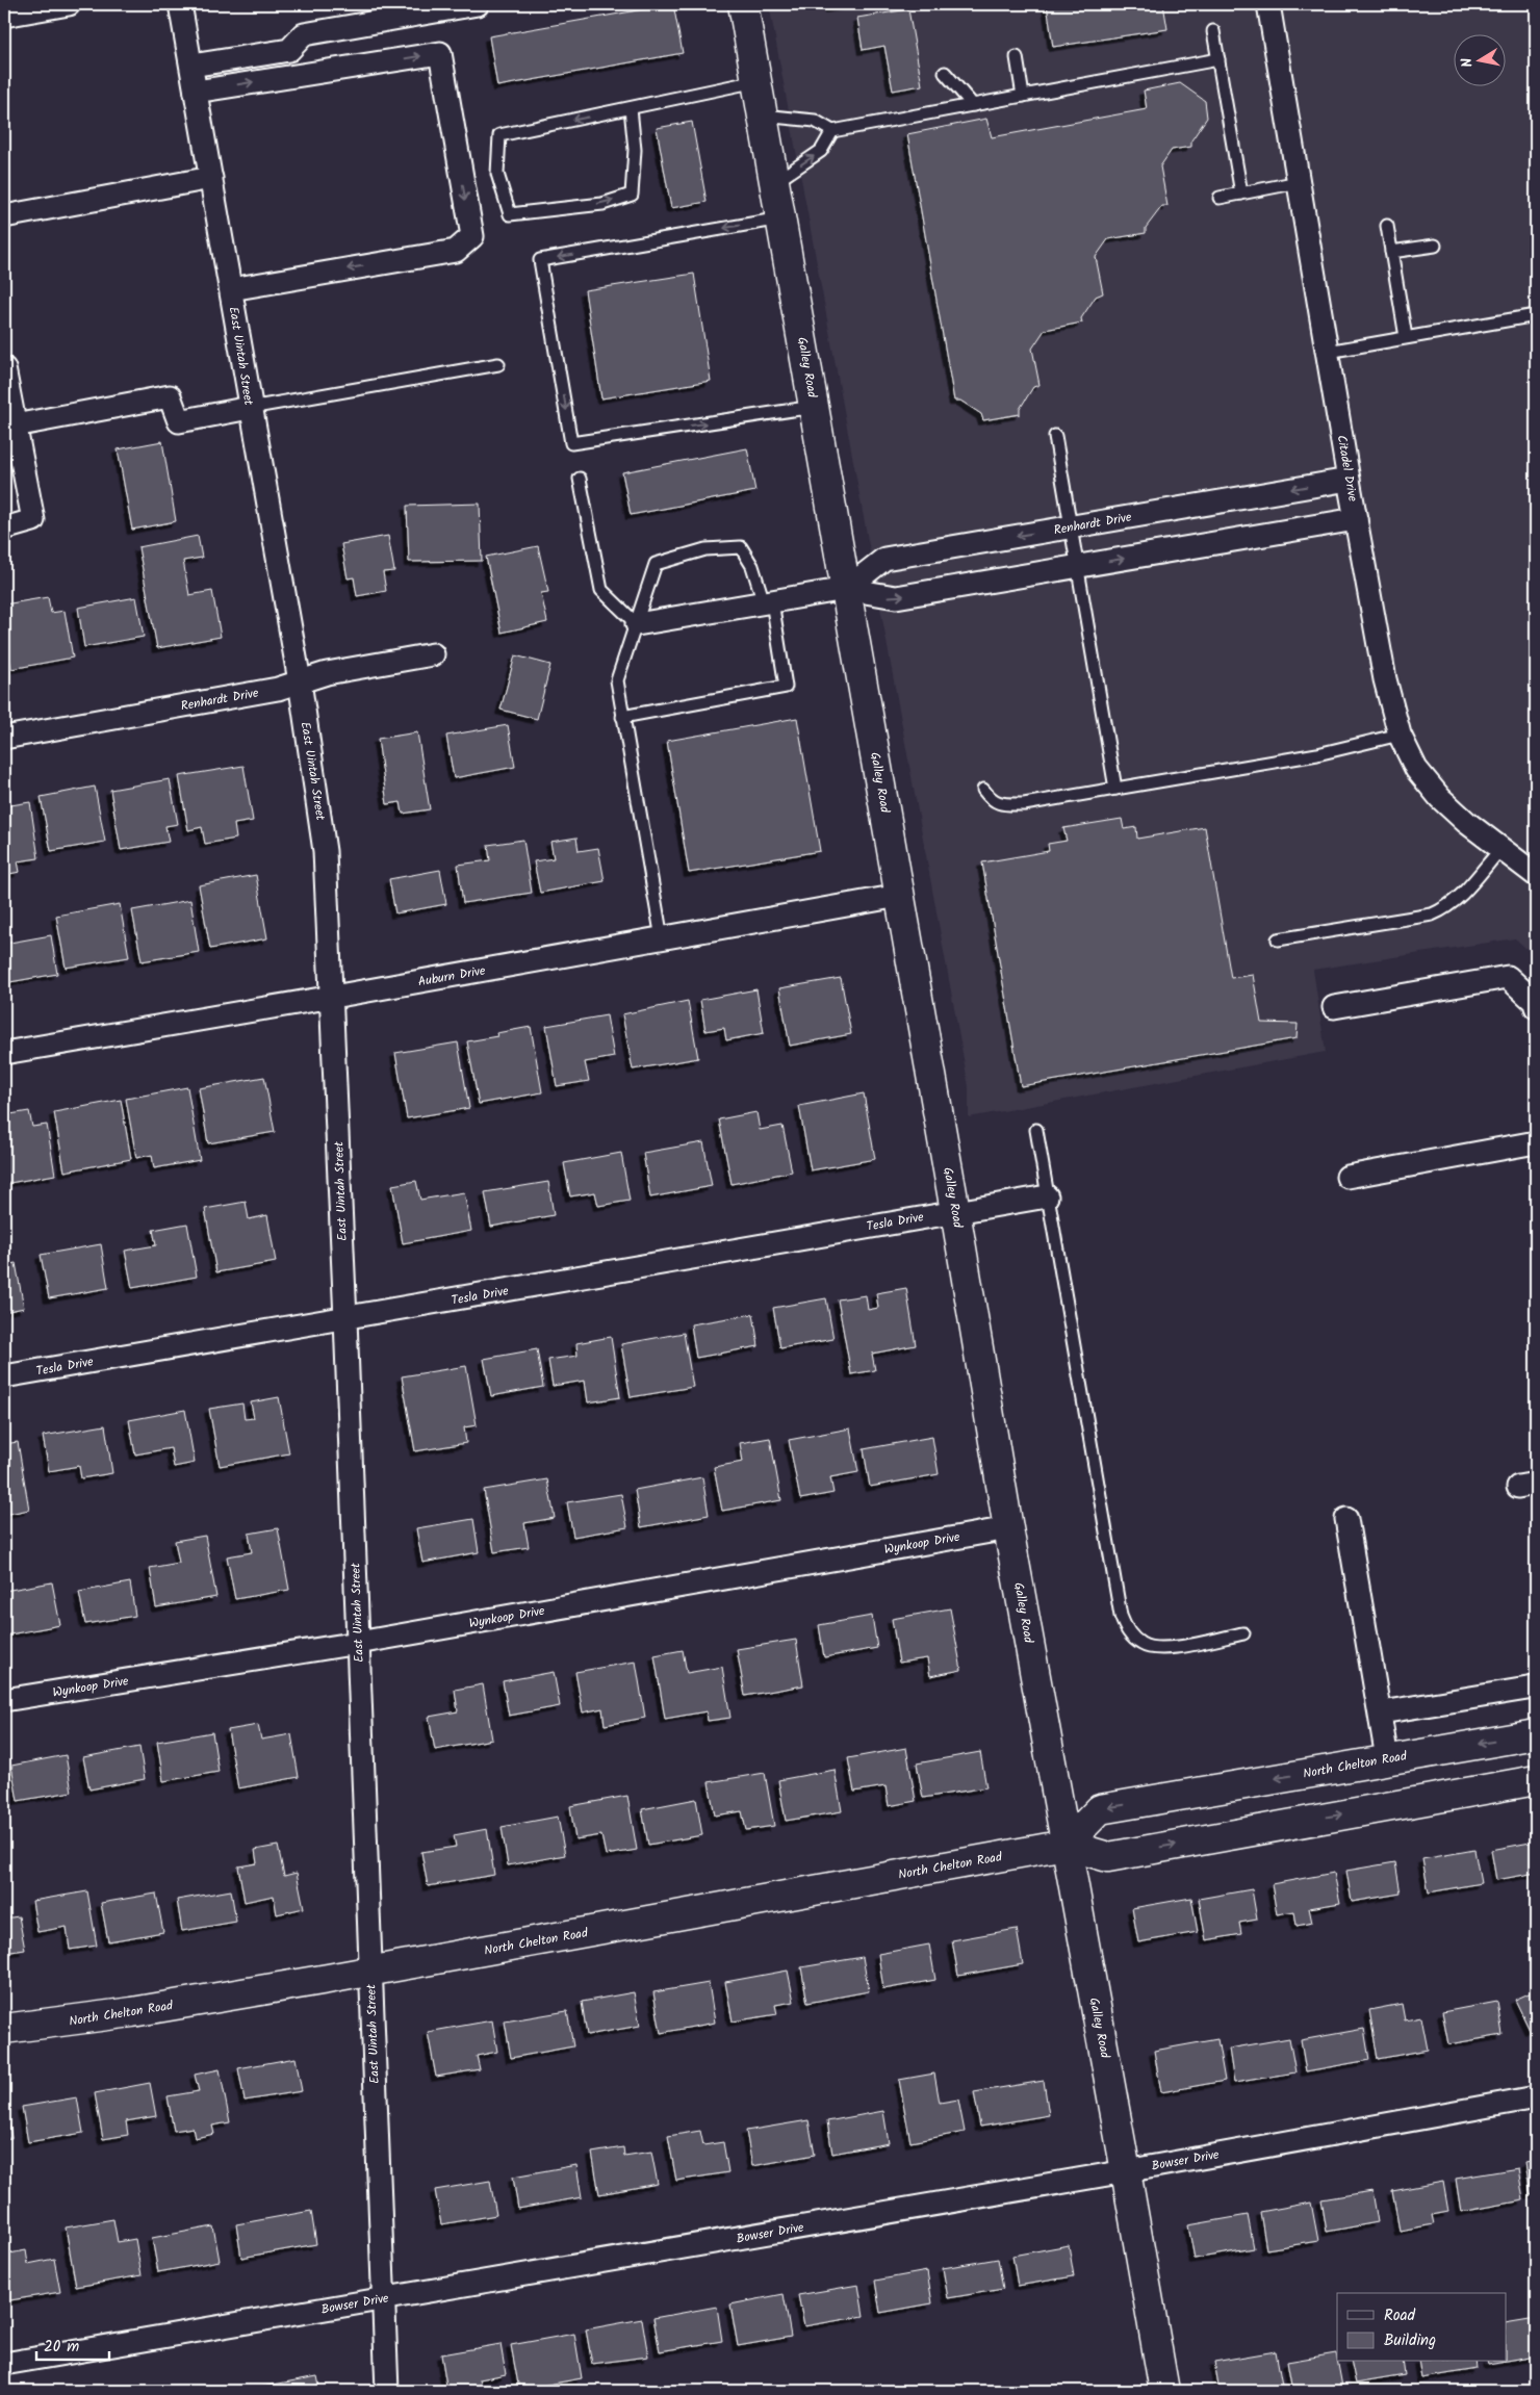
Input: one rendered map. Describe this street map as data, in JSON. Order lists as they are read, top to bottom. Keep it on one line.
{"streets":{"main road":["Galley Road","North Chelton Road"],"street":["East Uintah Street","Citadel Drive","Renhardt Drive","Auburn Drive","Tesla Drive","Wynkoop Drive","Bowser Drive"]},"crossings":[["East Uintah Street","Renhardt Drive"],["East Uintah Street","Auburn Drive"],["East Uintah Street","Tesla Drive"],["East Uintah Street","Wynkoop Drive"],["East Uintah Street","North Chelton Road"],["East Uintah Street","Bowser Drive"],["Galley Road","Renhardt Drive"],["Galley Road","Auburn Drive"],["Galley Road","Tesla Drive"],["Galley Road","Wynkoop Drive"],["Galley Road","North Chelton Road"],["Galley Road","Bowser Drive"],["Citadel Drive","Renhardt Drive"]],"legend":["Road","Building"],"scale_bar":"20 m","north":"left"}
